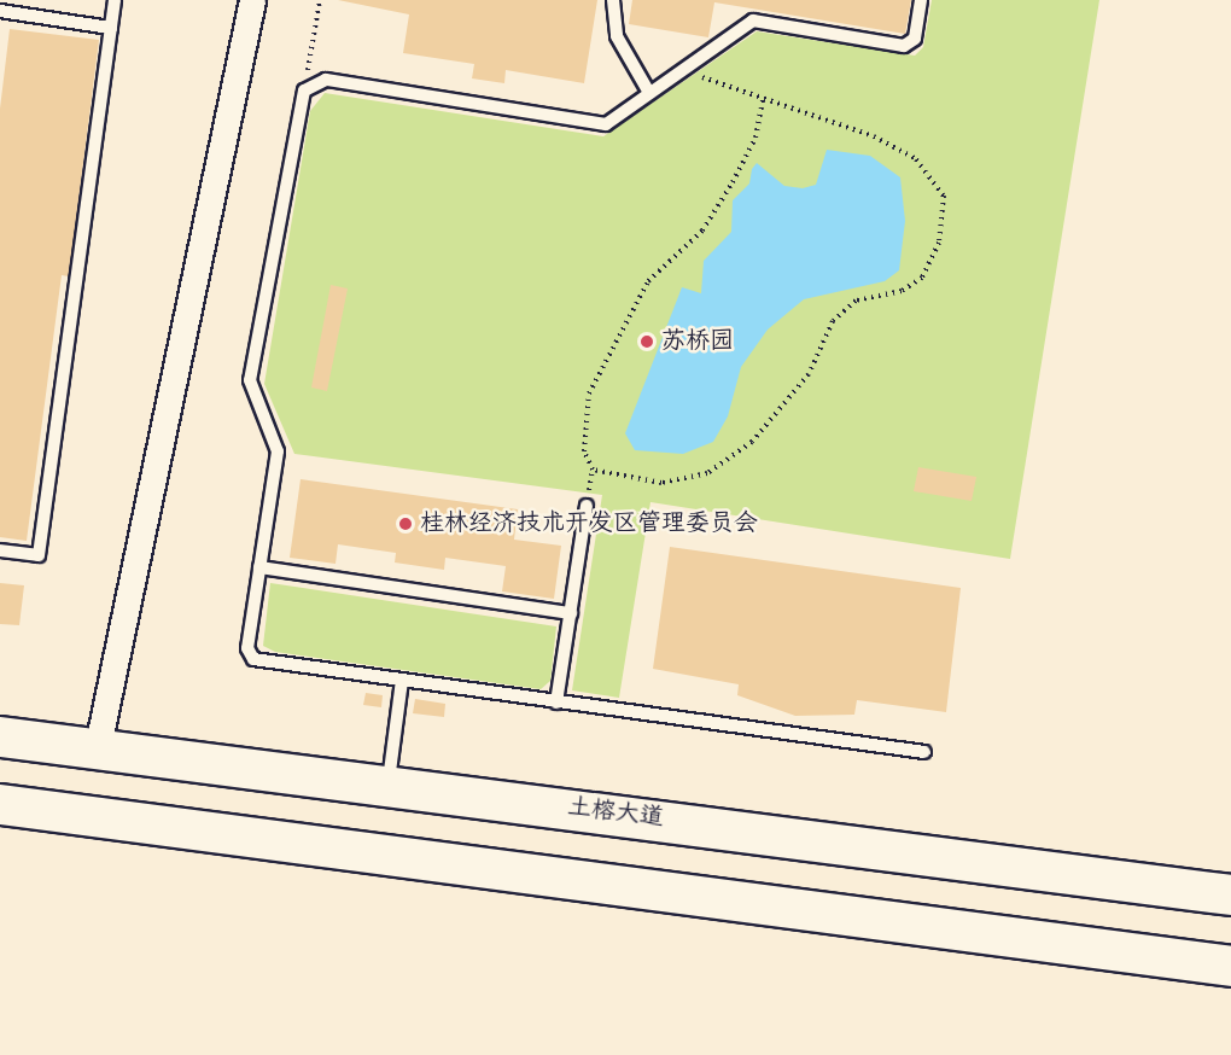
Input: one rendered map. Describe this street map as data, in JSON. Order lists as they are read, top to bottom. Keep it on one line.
{"streets":{"main road":["土榕大道"]},"places":["苏桥园","桂林经济技术开发区管理委员会"]}
